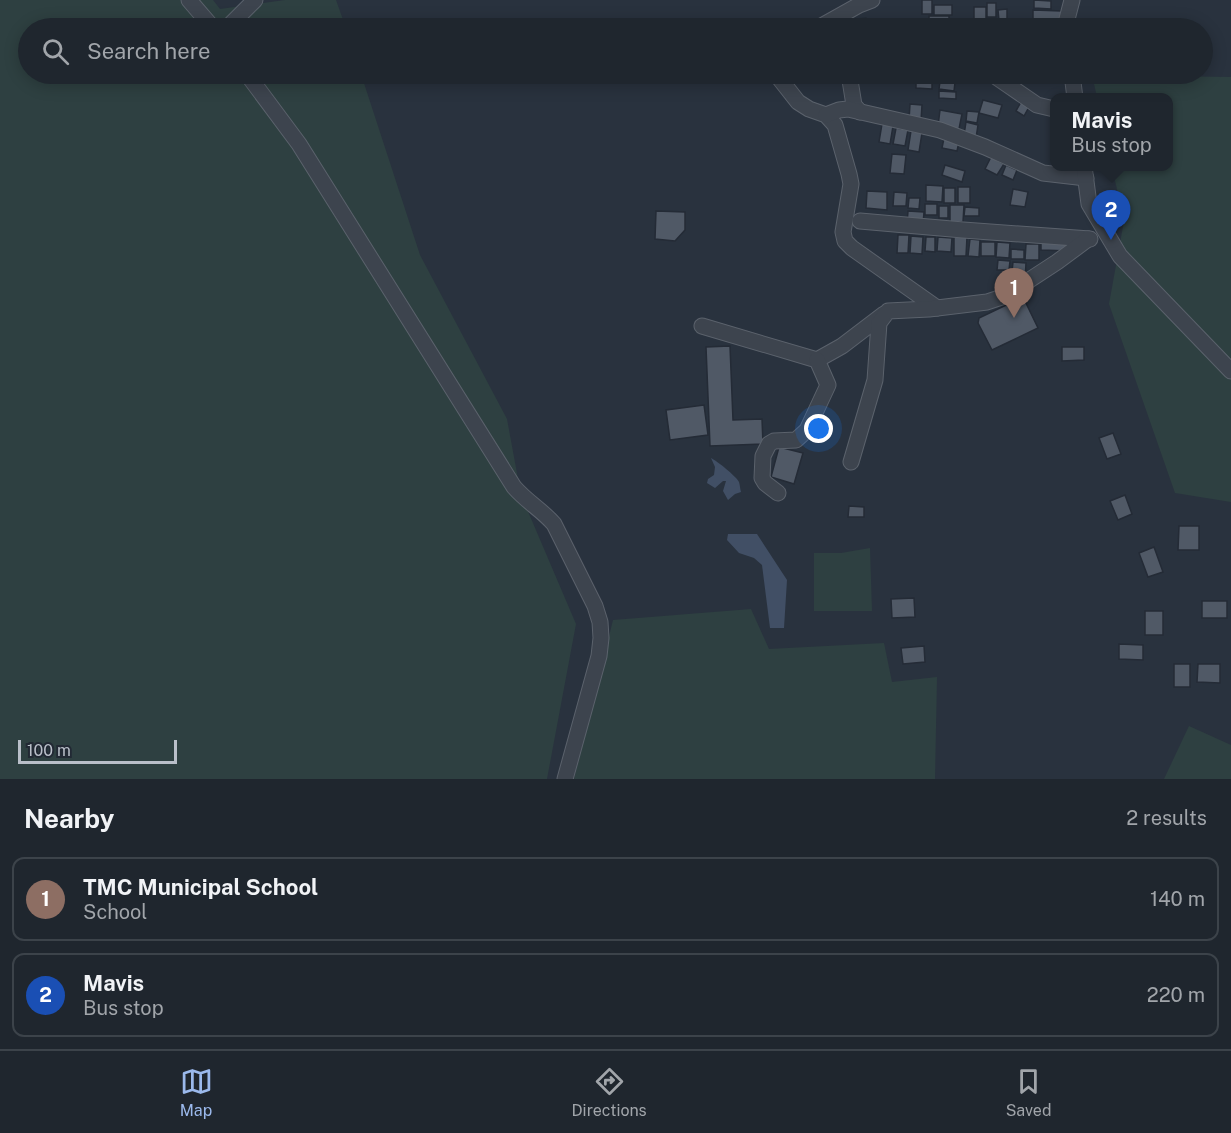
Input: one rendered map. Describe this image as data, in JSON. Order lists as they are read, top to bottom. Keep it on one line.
{"scale_bar":"100 m","page":{"search":"Search here","popup":["Mavis","Bus stop"],"pins":["2","1"],"scale":"100 m","heading":["Nearby","2 results"],"list":[{"mark":"1","name":"TMC Municipal School","note":"School","value":"140 m"},{"mark":"2","name":"Mavis","note":"Bus stop","value":"220 m"}],"nav":["Map","Directions","Saved"]}}
